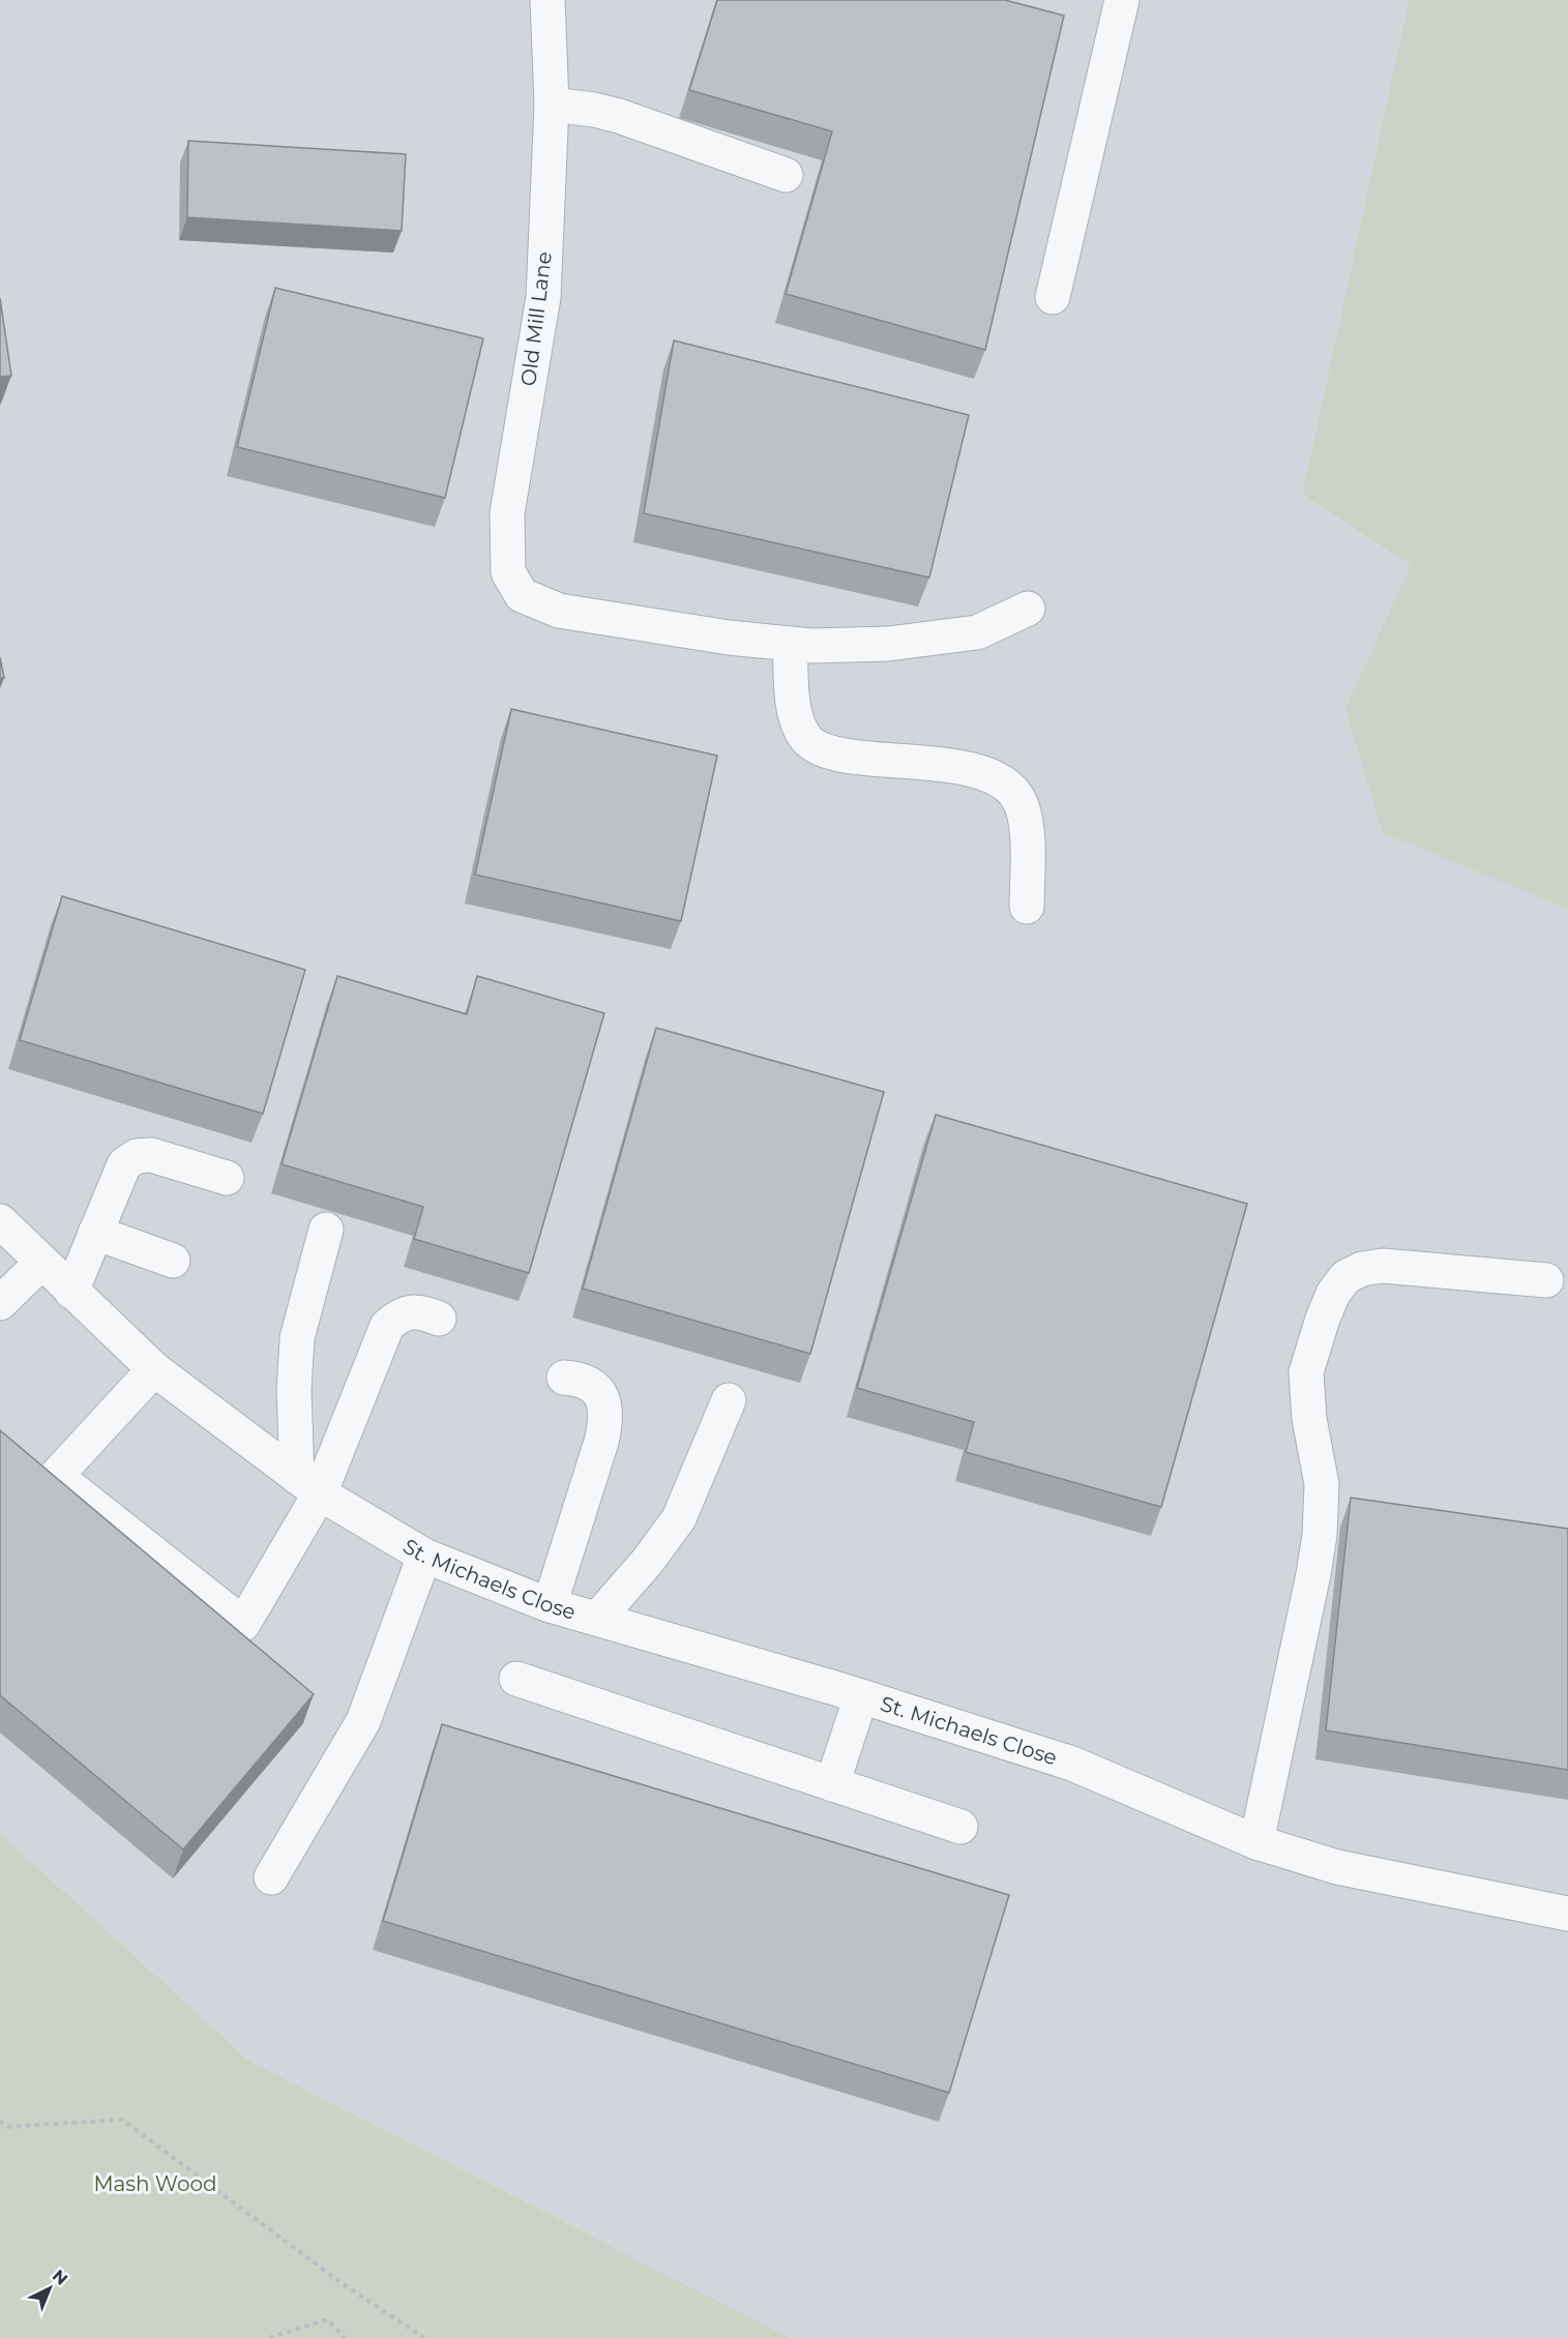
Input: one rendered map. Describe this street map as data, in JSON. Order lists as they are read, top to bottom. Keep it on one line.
{"streets":{"street":["Old Mill Lane","St. Michaels Close"]},"parks":["Mash Wood"],"north":"top right"}
